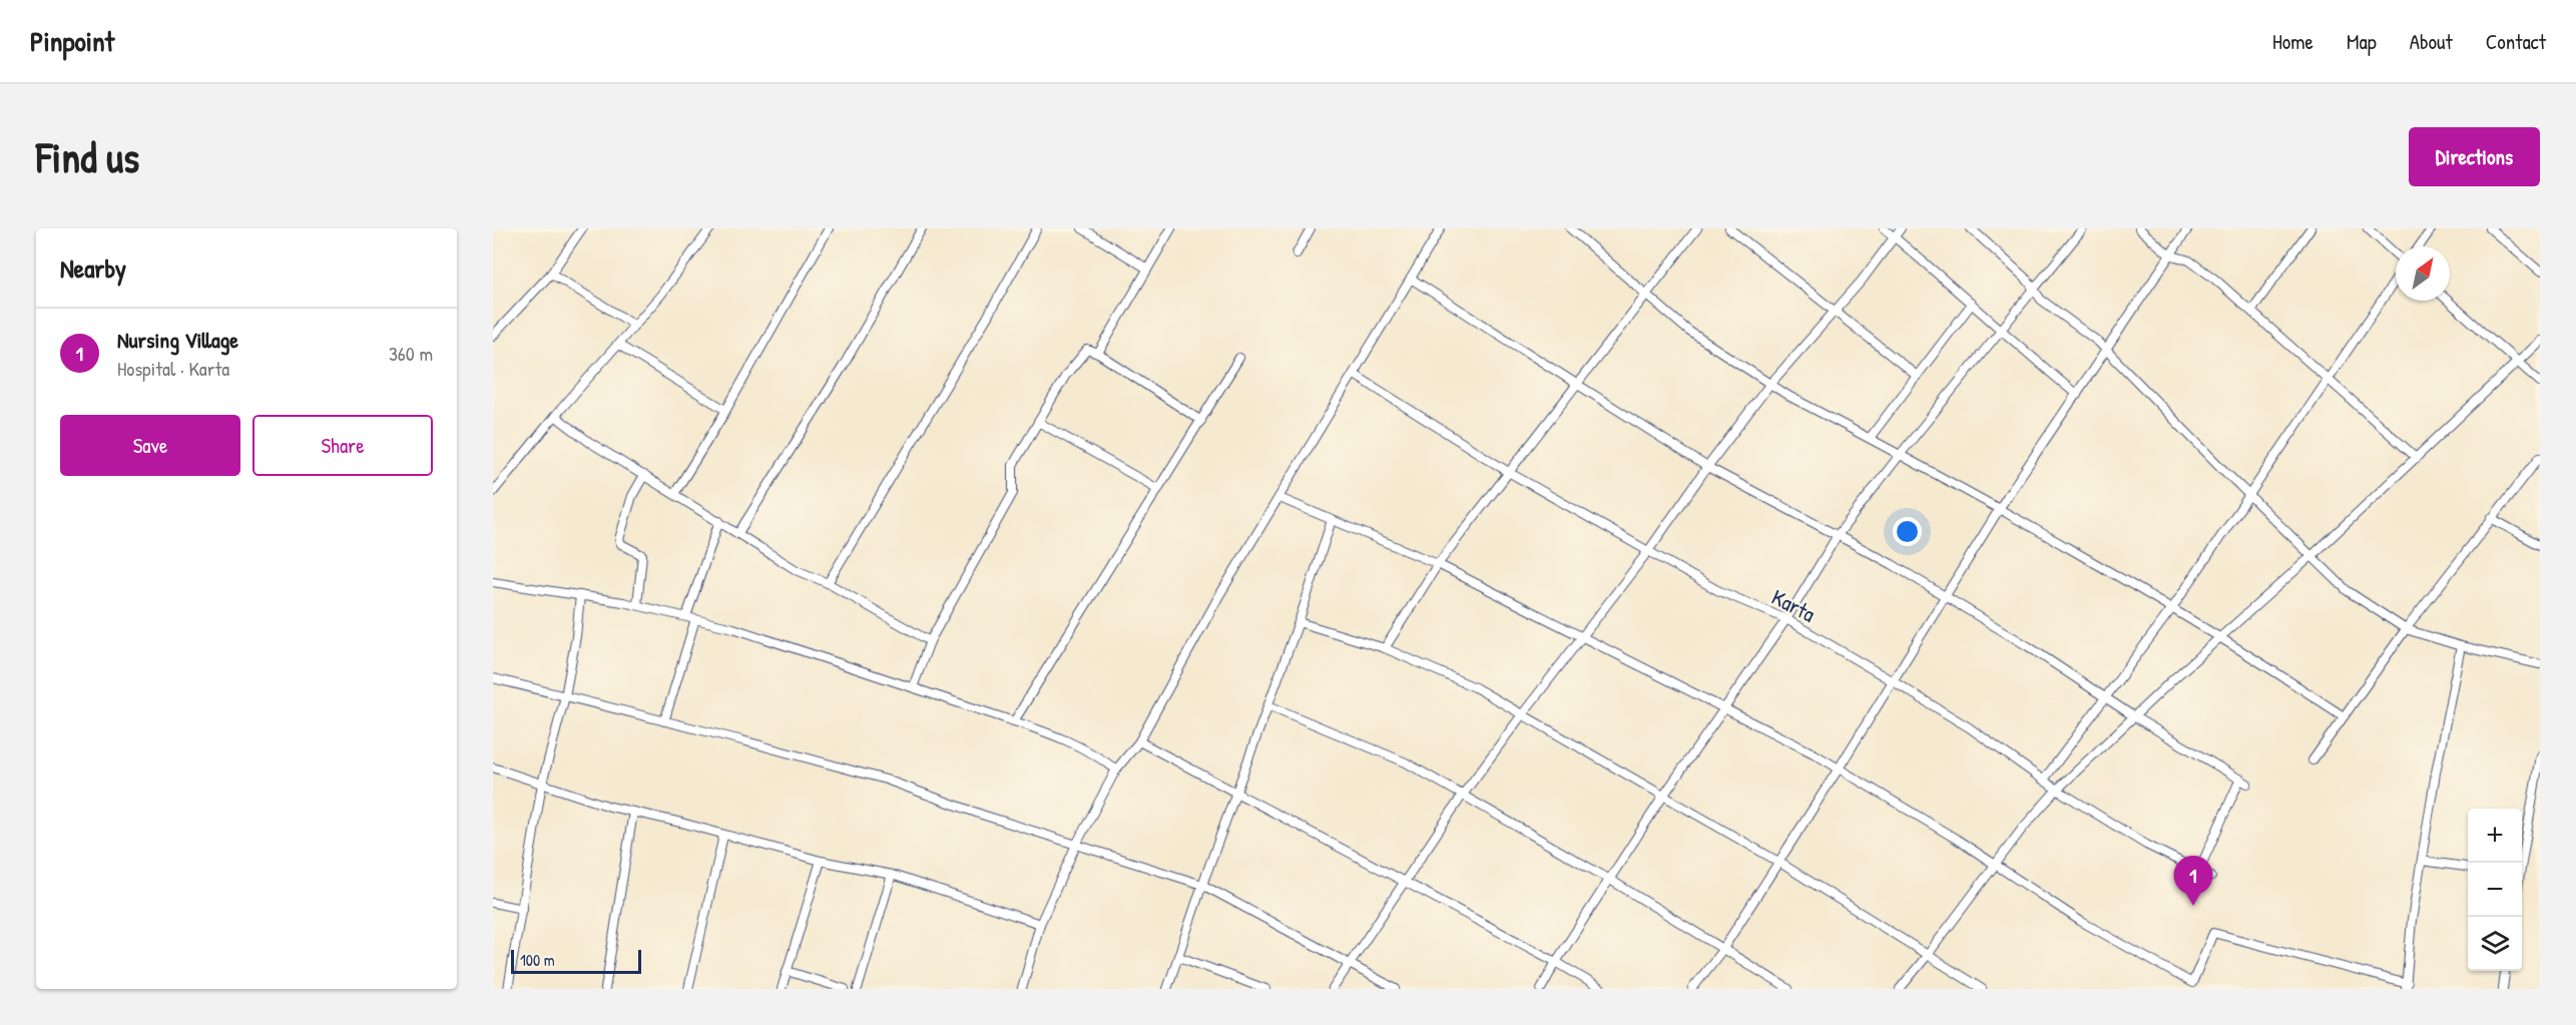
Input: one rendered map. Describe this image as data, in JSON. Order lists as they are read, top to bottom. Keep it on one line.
{"streets":{"street":["Karta"]},"scale_bar":"100 m","north":"top right","page":{"header":"Pinpoint","nav":["Home","Map","About","Contact"],"buttons":["Directions",["Save","Share"]],"title":"Find us","heading":"Nearby","list":[{"mark":"1","name":"Nursing Village","note":"Hospital · Karta","value":"360 m"}],"map_buttons":["+","−"],"pins":"1","scale":"100 m"}}
